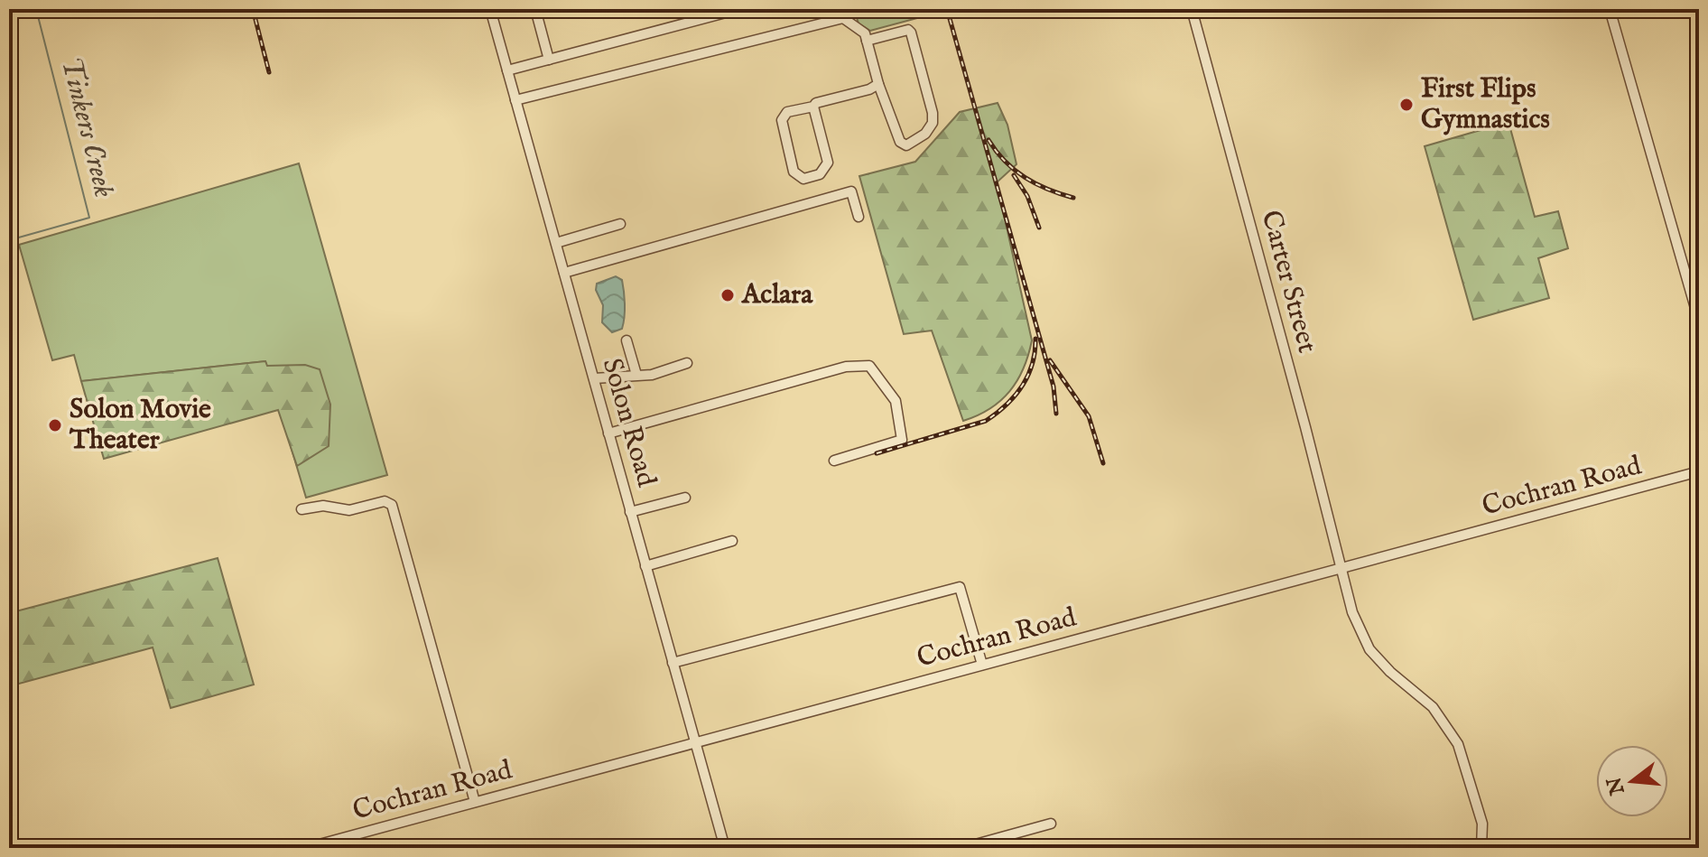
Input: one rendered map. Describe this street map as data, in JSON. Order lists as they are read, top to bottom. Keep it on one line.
{"streets":{"street":["Carter Street","Solon Road","Cochran Road"]},"crossings":[["Carter Street","Cochran Road"],["Solon Road","Cochran Road"]],"water":["Tinkers Creek"],"places":["First Flips Gymnastics","Aclara","Solon Movie Theater"],"north":"left"}
